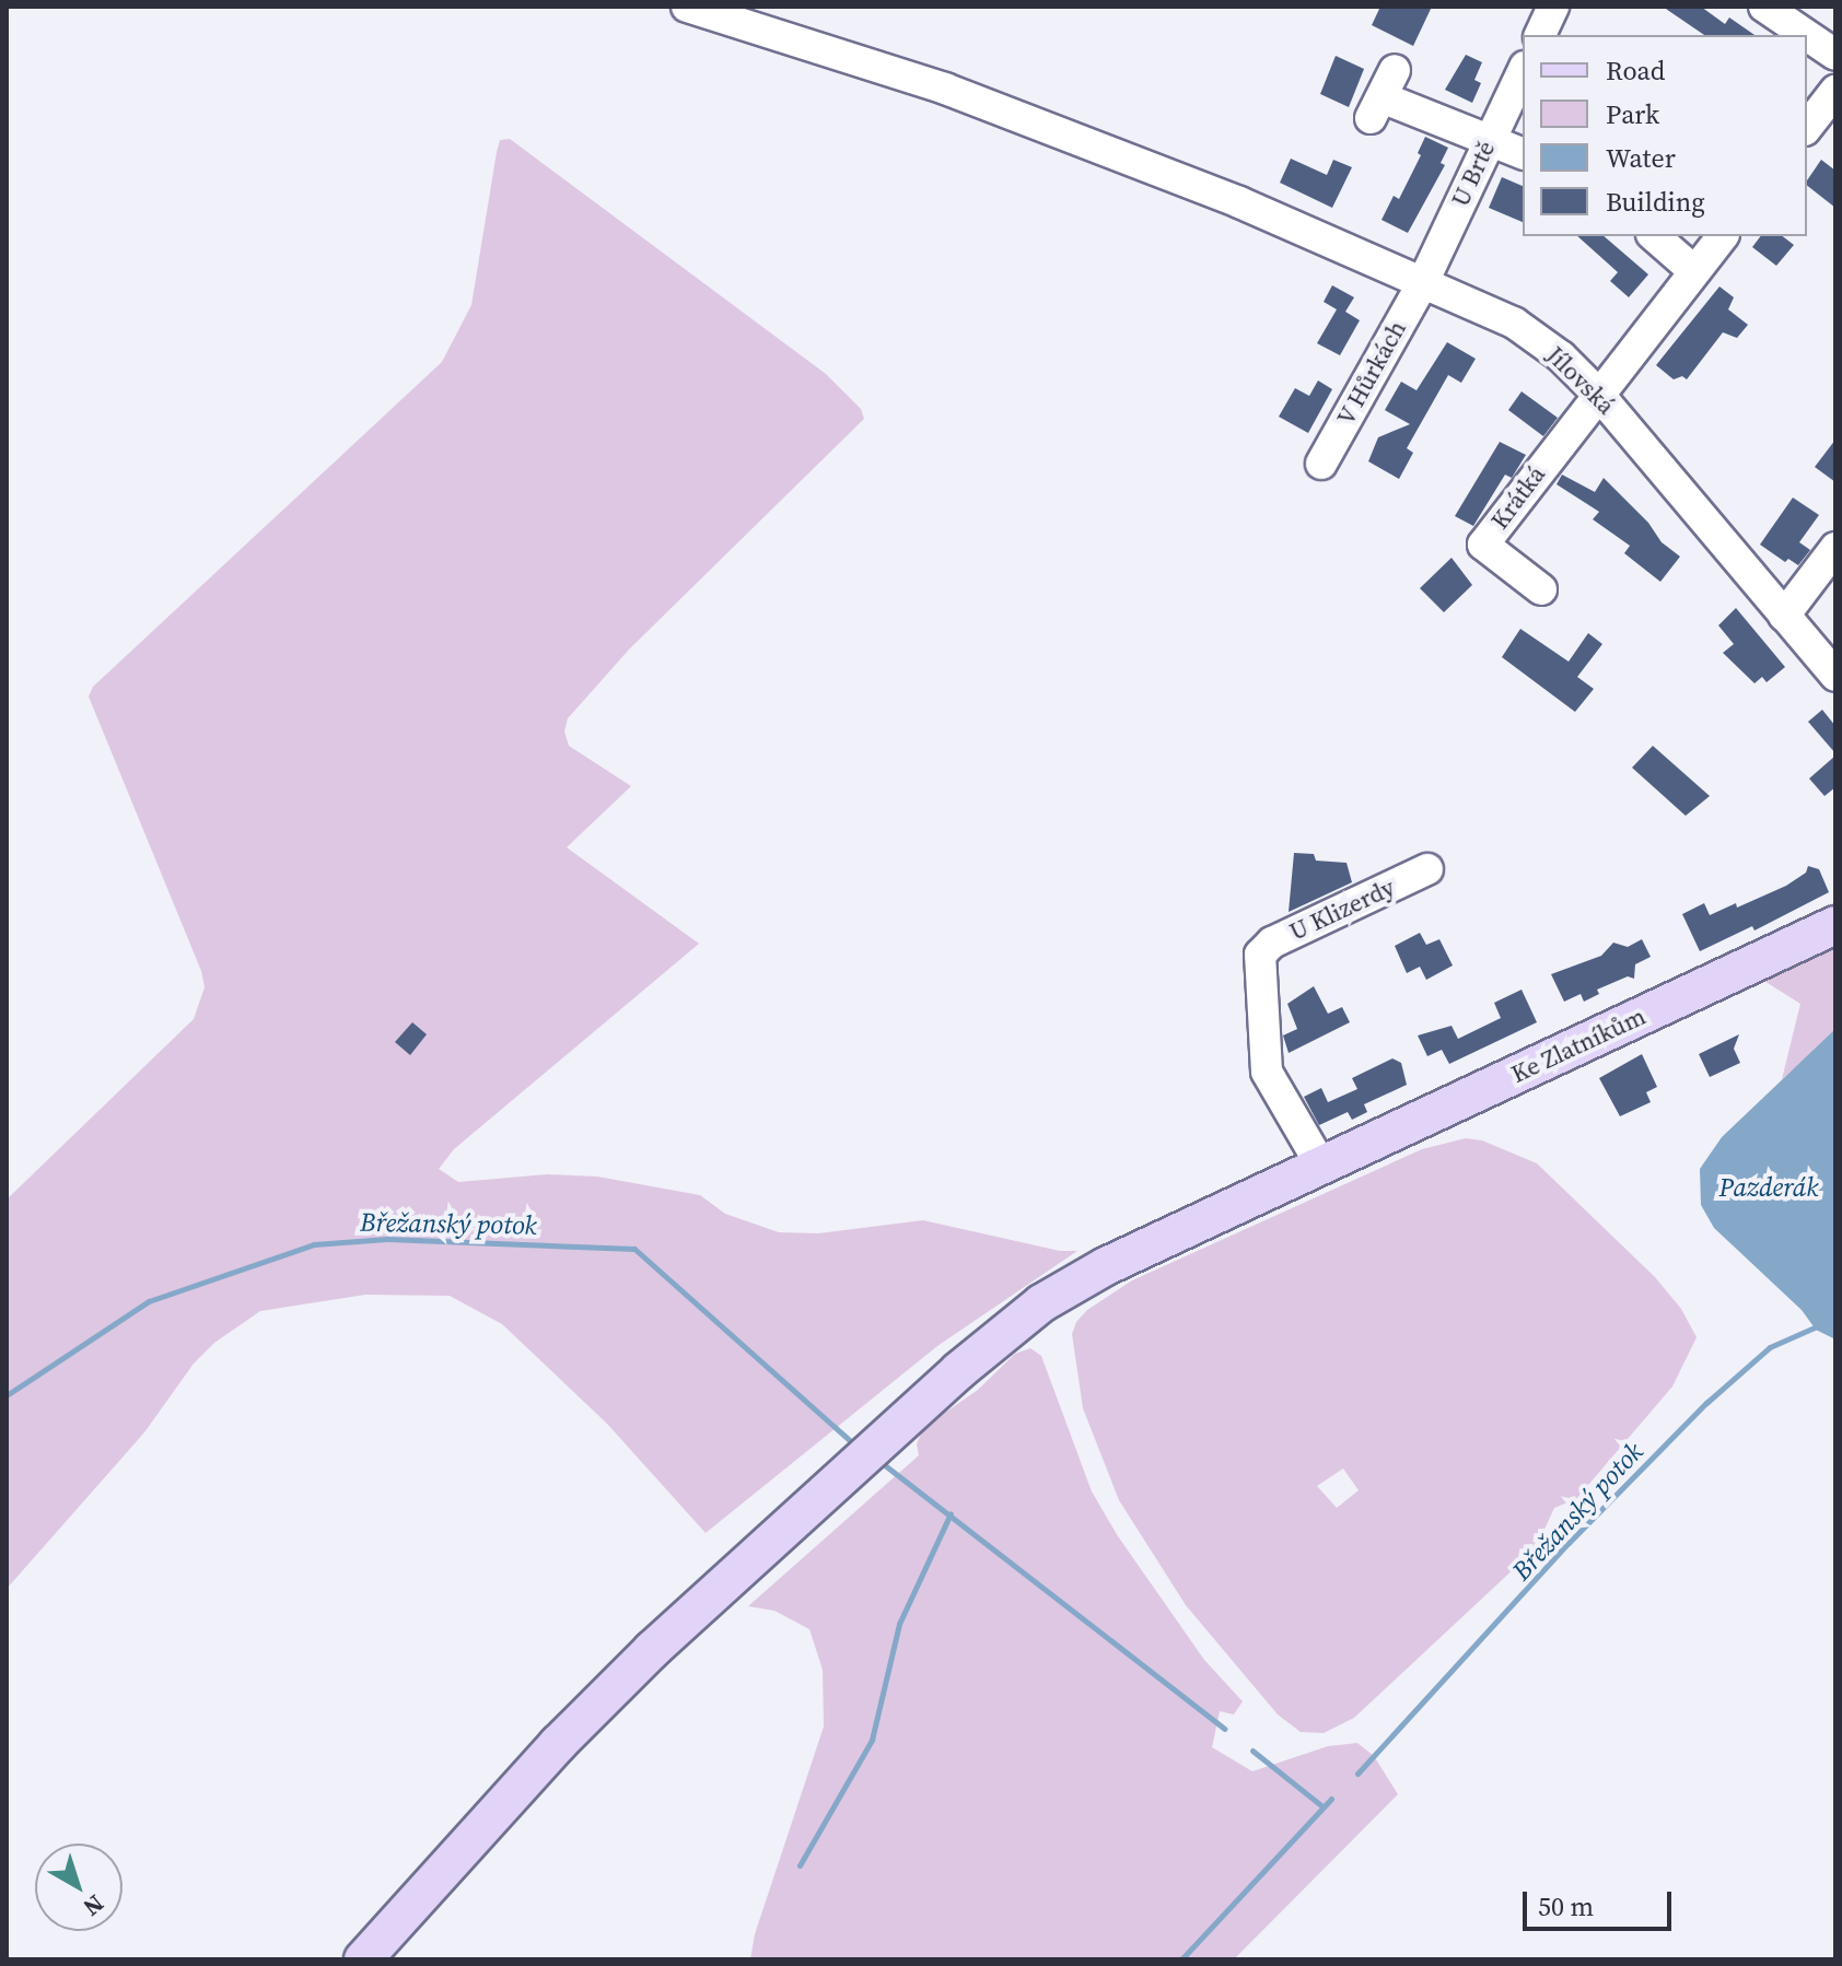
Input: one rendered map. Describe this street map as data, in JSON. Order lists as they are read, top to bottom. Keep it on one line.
{"streets":{"main road":["Ke Zlatníkům"],"street":["U Brtě","V Hůrkách","Jílovská","Krátká","U Klizerdy"]},"crossings":[["U Brtě","V Hůrkách"],["U Brtě","Jílovská"],["V Hůrkách","Jílovská"],["Jílovská","Krátká"],["U Klizerdy","Ke Zlatníkům"]],"water":["Pazderák","Břežanský potok"],"legend":["Road","Park","Water","Building"],"scale_bar":"50 m","north":"bottom right"}
